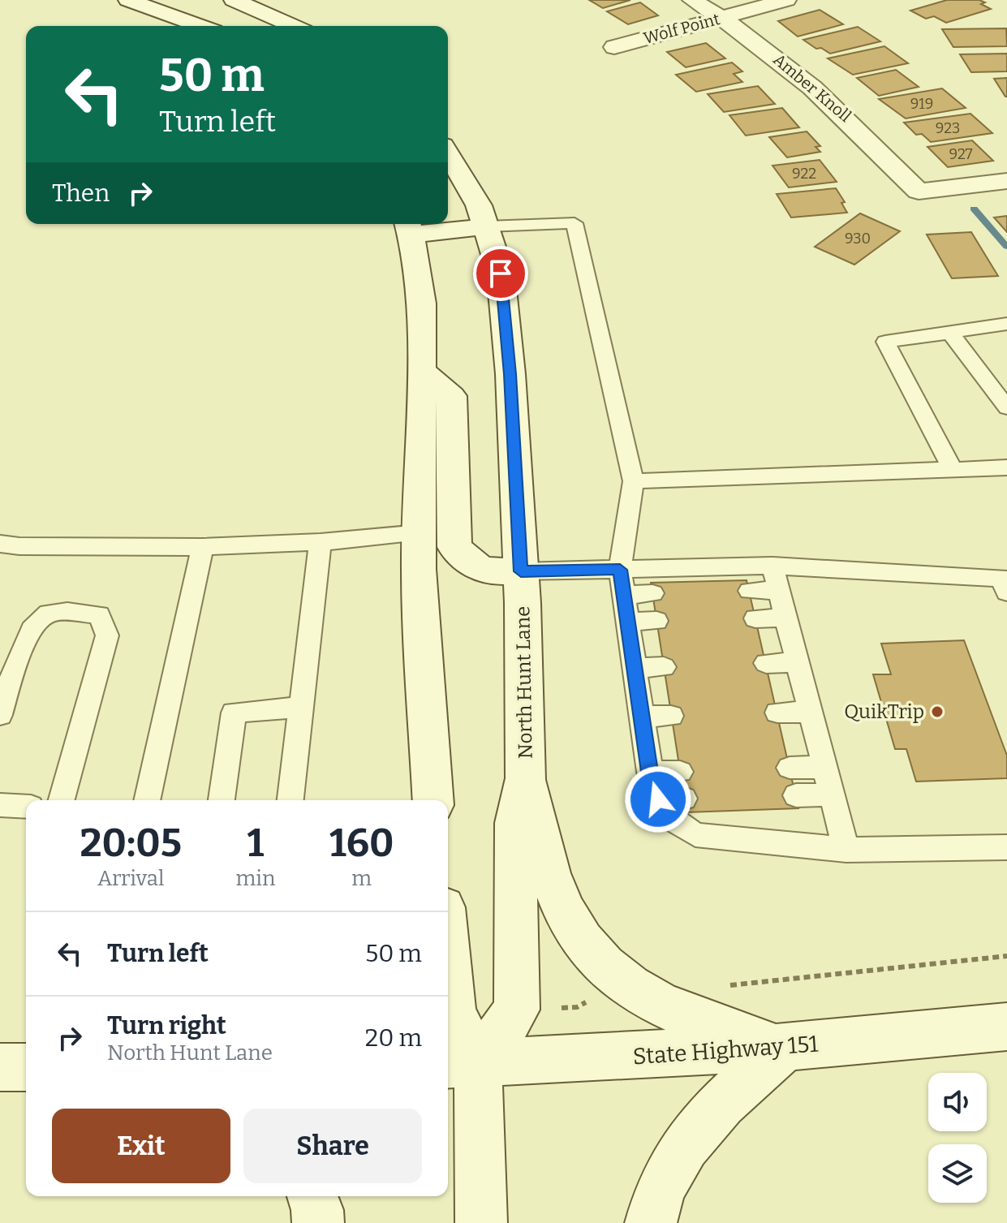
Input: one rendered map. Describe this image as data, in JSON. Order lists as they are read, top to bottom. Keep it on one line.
{"streets":{"main road":["Wolf Point","Amber Knoll","North Hunt Lane","State Highway 151"]},"crossings":[["Wolf Point","Amber Knoll"],["North Hunt Lane","State Highway 151"]],"places":["QuikTrip"],"house_numbers":["919","923","927","922","930"],"page":{"turn":["50 m","Turn left"],"then":"Then","eta":["20:05","Arrival","1","min","160","m"],"list":[{"name":"Turn left","value":"50 m"},{"name":"Turn right","note":"North Hunt Lane","value":"20 m"}],"buttons":["Exit","Share"]}}
